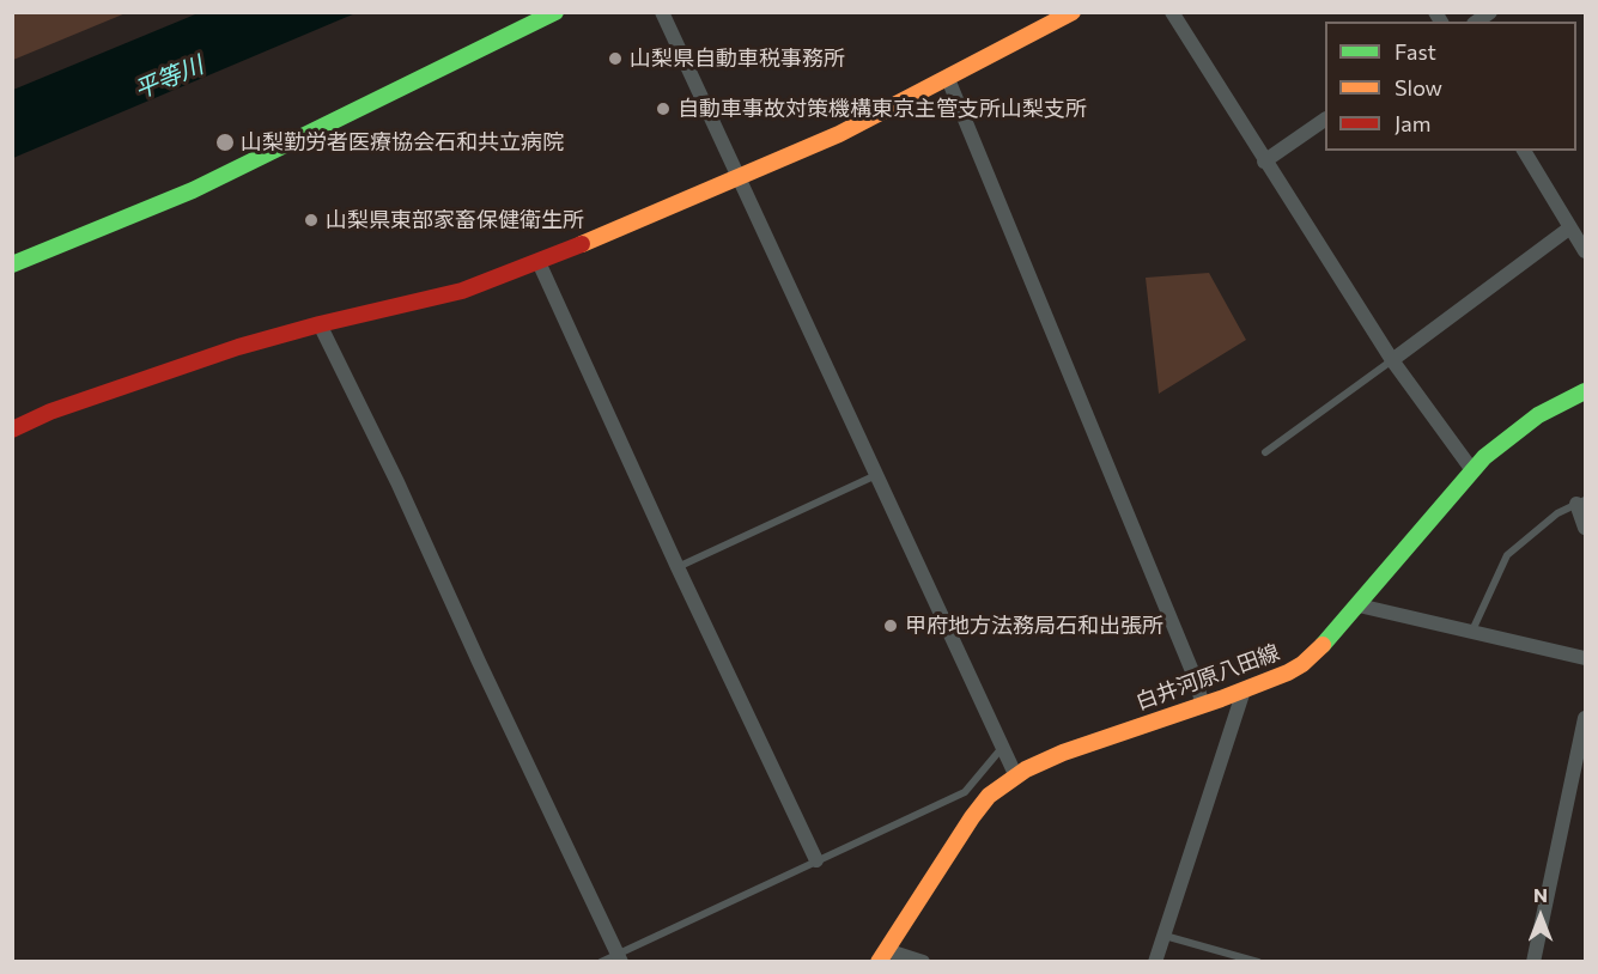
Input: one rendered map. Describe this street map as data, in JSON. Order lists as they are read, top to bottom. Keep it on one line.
{"streets":{"street":["白井河原八田線"]},"water":["平等川"],"places":["山梨県自動車税事務所","自動車事故対策機構東京主管支所山梨支所","山梨勤労者医療協会石和共立病院","山梨県東部家畜保健衛生所","甲府地方法務局石和出張所"],"legend":["Fast","Slow","Jam"],"north":"top"}
